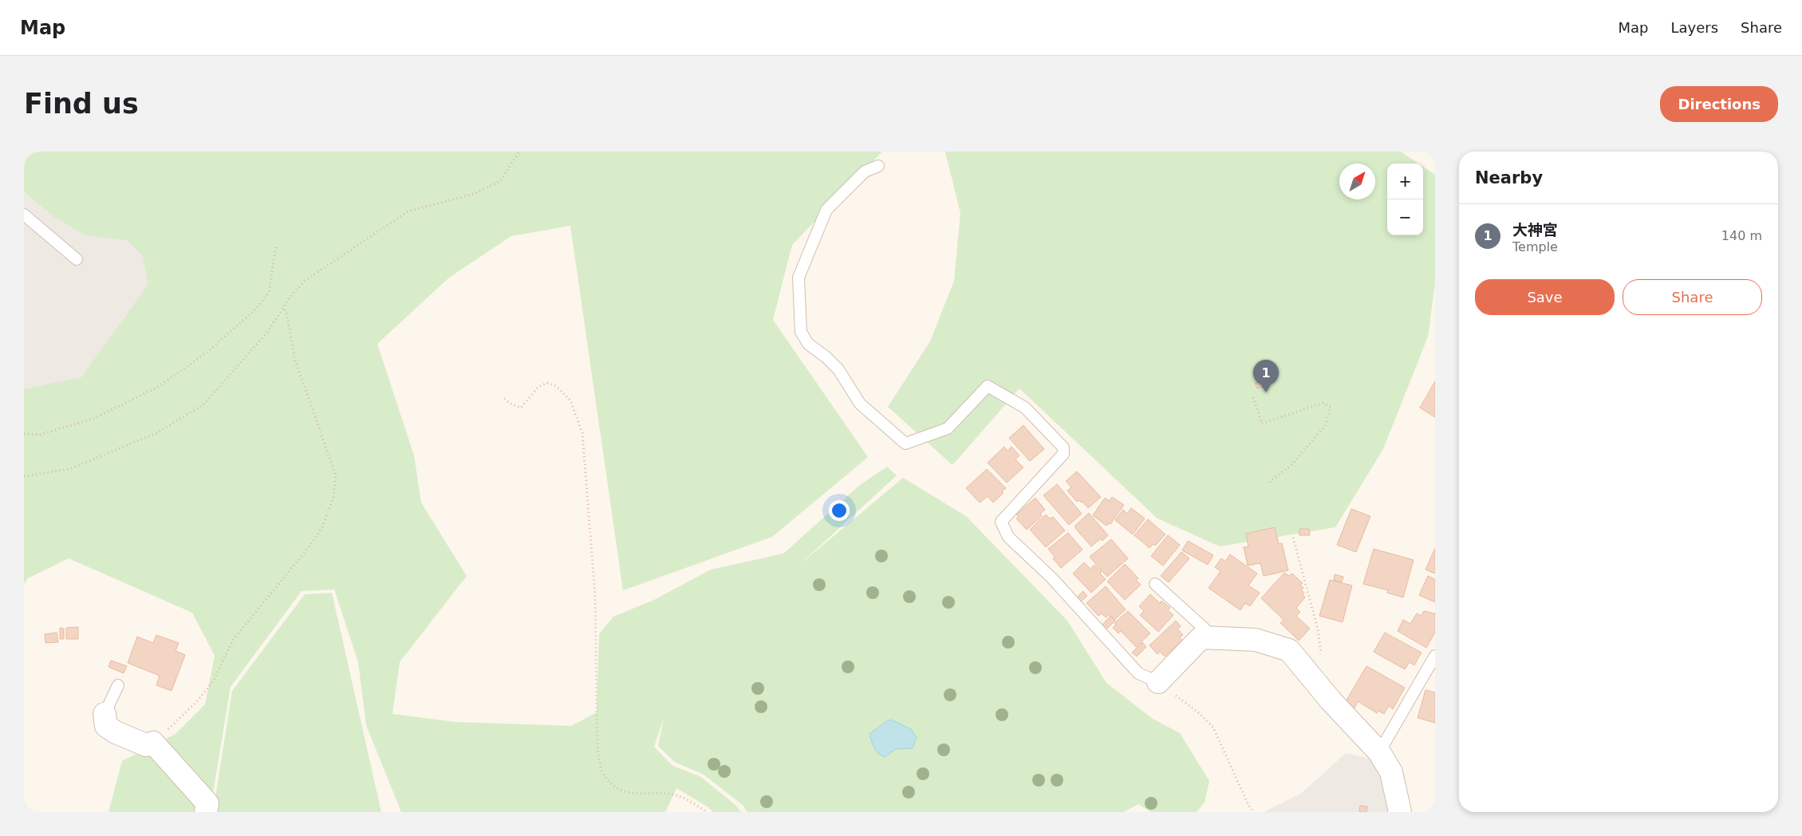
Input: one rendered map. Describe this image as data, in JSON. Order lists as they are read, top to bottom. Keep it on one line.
{"north":"top right","page":{"header":"Map","nav":["Map","Layers","Share"],"buttons":["Directions",["Save","Share"]],"title":"Find us","heading":"Nearby","map_buttons":["+","−"],"list":[{"mark":"1","name":"大神宮","note":"Temple","value":"140 m"}],"pins":"1"}}
